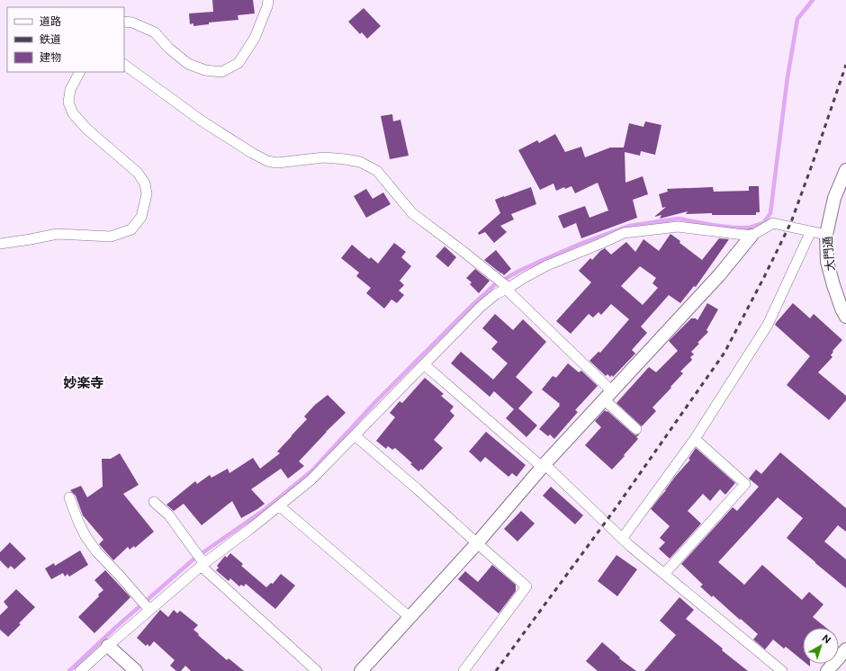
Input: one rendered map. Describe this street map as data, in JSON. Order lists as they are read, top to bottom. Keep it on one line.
{"streets":{"street":["大門通"]},"districts":["妙楽寺"],"legend":["道路","鉄道","建物"],"north":"top right"}
